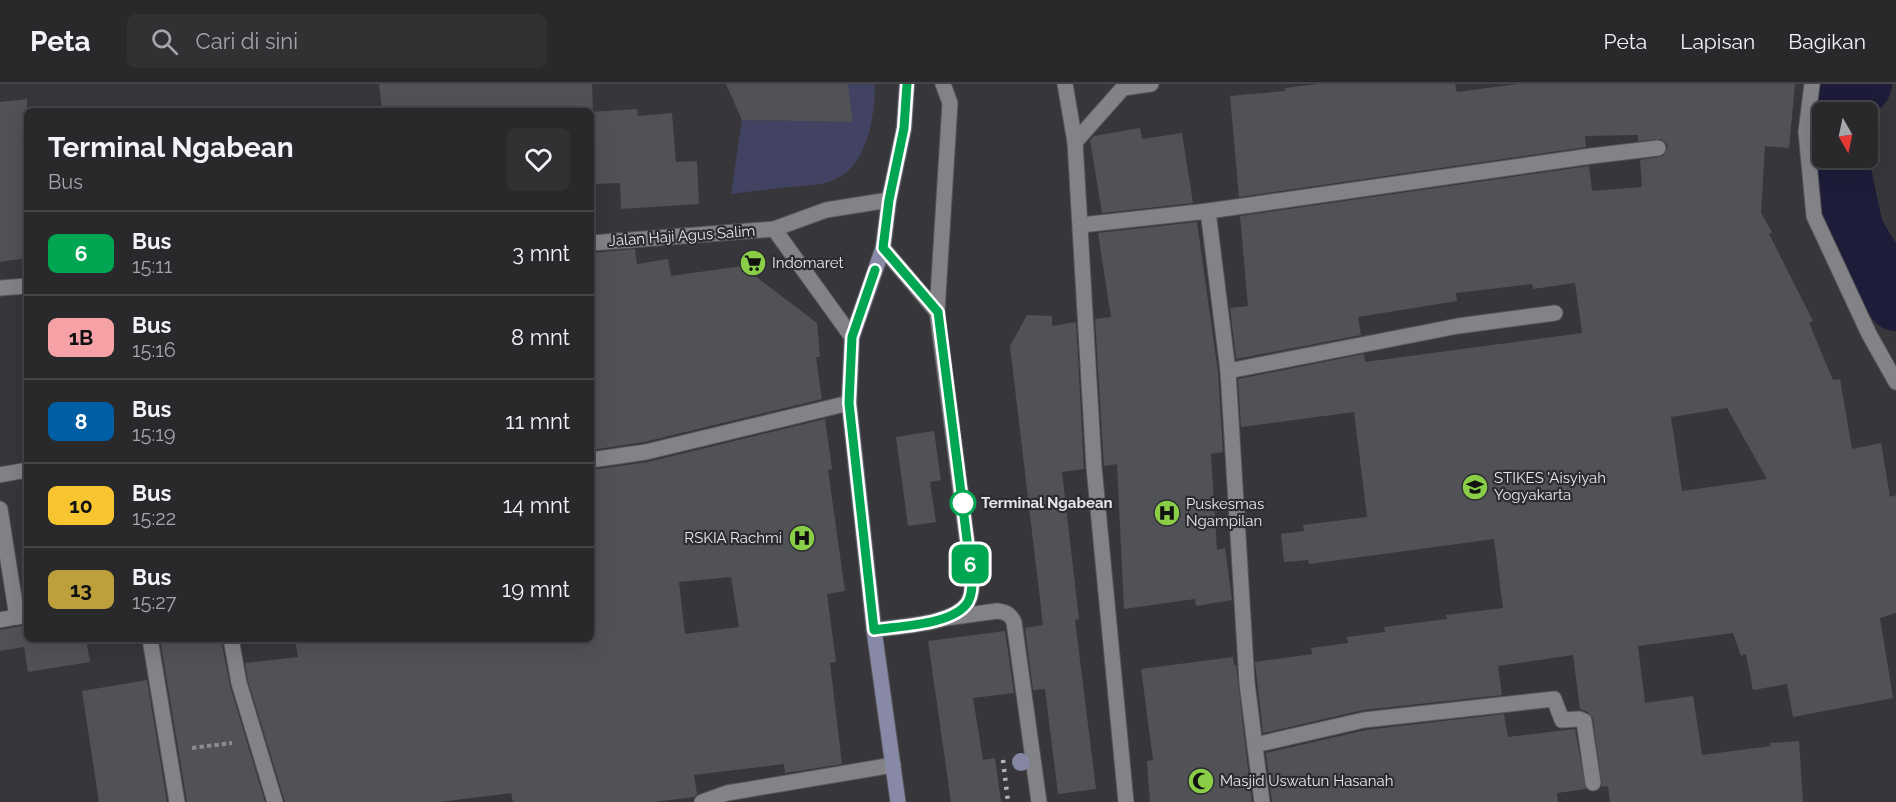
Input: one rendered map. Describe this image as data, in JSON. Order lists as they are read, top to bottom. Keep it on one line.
{"streets":{"street":["Jalan Haji Agus Salim"]},"places":{"supermarket":["Indomaret"],"school or university":["STIKES 'Aisyiyah Yogyakarta"],"other":["Terminal Ngabean"],"hospital":["Puskesmas Ngampilan","RSKIA Rachmi"],"mosque":["Masjid Uswatun Hasanah"]},"lines":["bus line 6"],"north":"bottom","page":{"header":"Peta","search":"Cari di sini","nav":["Peta","Lapisan","Bagikan"],"on_map":"6","heading":["Terminal Ngabean","Bus"],"list":[{"mark":"6","name":"Bus","note":"15:11","value":"3 mnt"},{"mark":"1B","name":"Bus","note":"15:16","value":"8 mnt"},{"mark":"8","name":"Bus","note":"15:19","value":"11 mnt"},{"mark":"10","name":"Bus","note":"15:22","value":"14 mnt"},{"mark":"13","name":"Bus","note":"15:27","value":"19 mnt"}]}}
